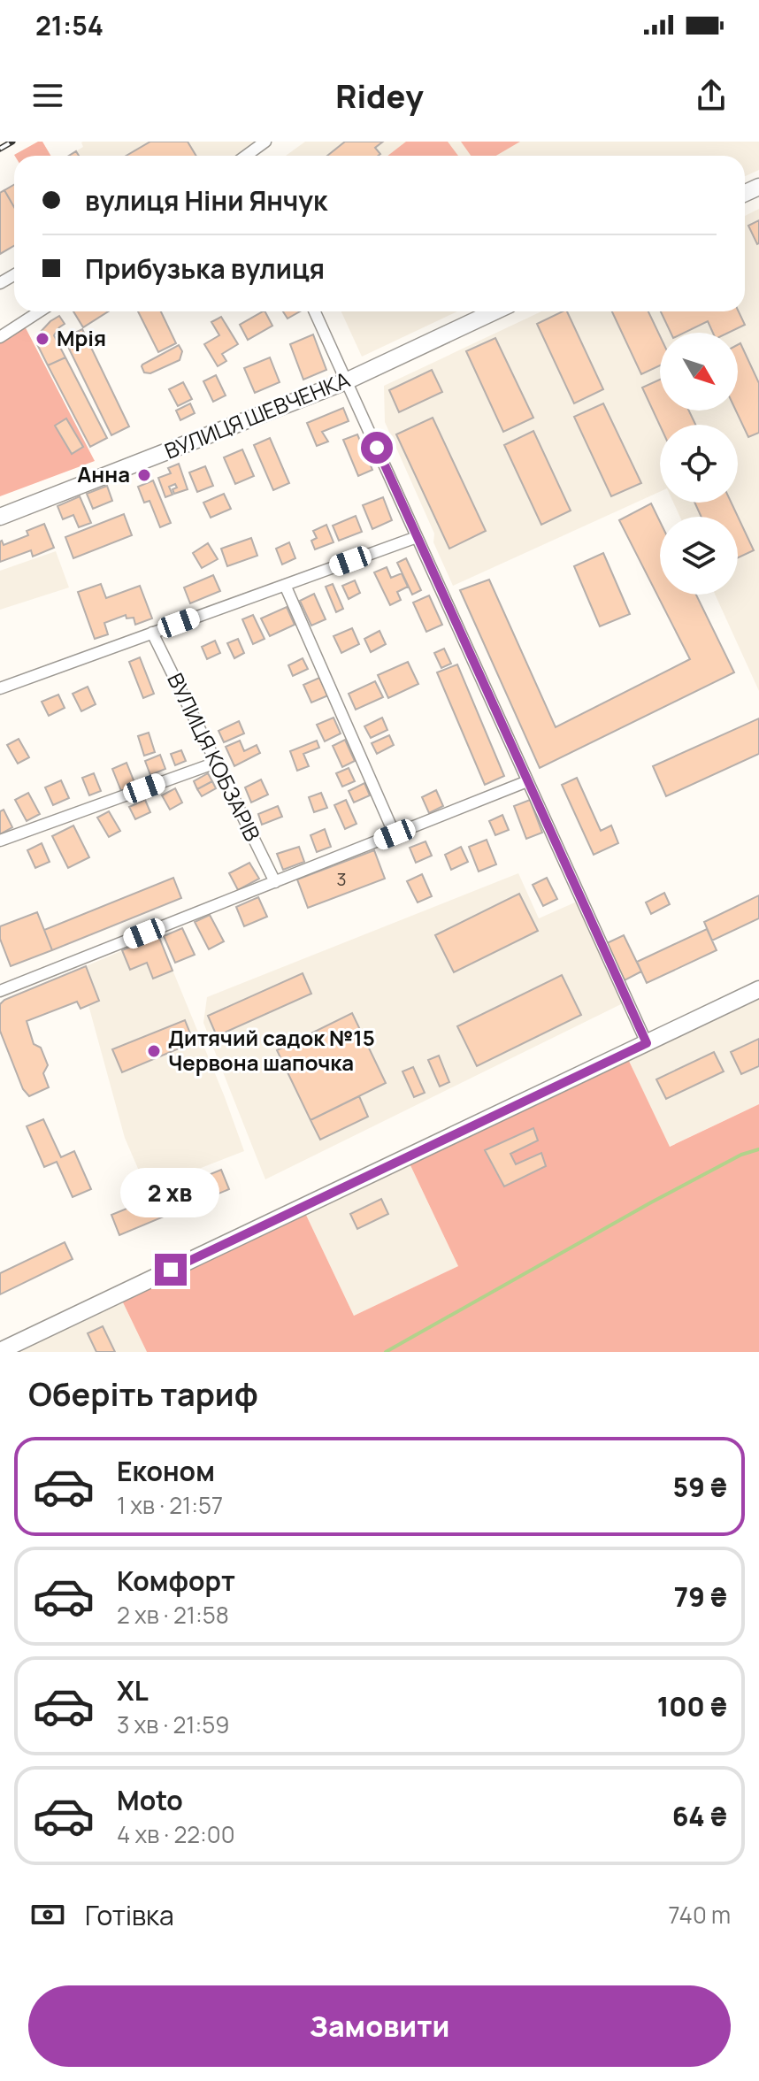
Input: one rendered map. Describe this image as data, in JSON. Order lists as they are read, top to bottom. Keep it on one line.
{"streets":{"street":["ВУЛИЦЯ ШЕВЧЕНКА","ВУЛИЦЯ КОБЗАРІВ"]},"places":["Мрія","Анна","Дитячий садок №15 Червона шапочка"],"house_numbers":["3"],"north":"bottom right","page":{"status":"21:54","header":"Ridey","banner":["вулиця Ніни Янчук","Прибузька вулиця"],"bubble":"2 хв","heading":"Оберіть тариф","list":[{"name":"Економ","note":"1 хв · 21:57","value":"59 ₴"},{"name":"Комфорт","note":"2 хв · 21:58","value":"79 ₴"},{"name":"XL","note":"3 хв · 21:59","value":"100 ₴"},{"name":"Moto","note":"4 хв · 22:00","value":"64 ₴"}],"pay":["Готівка","740 m"],"buttons":"Замовити"}}
